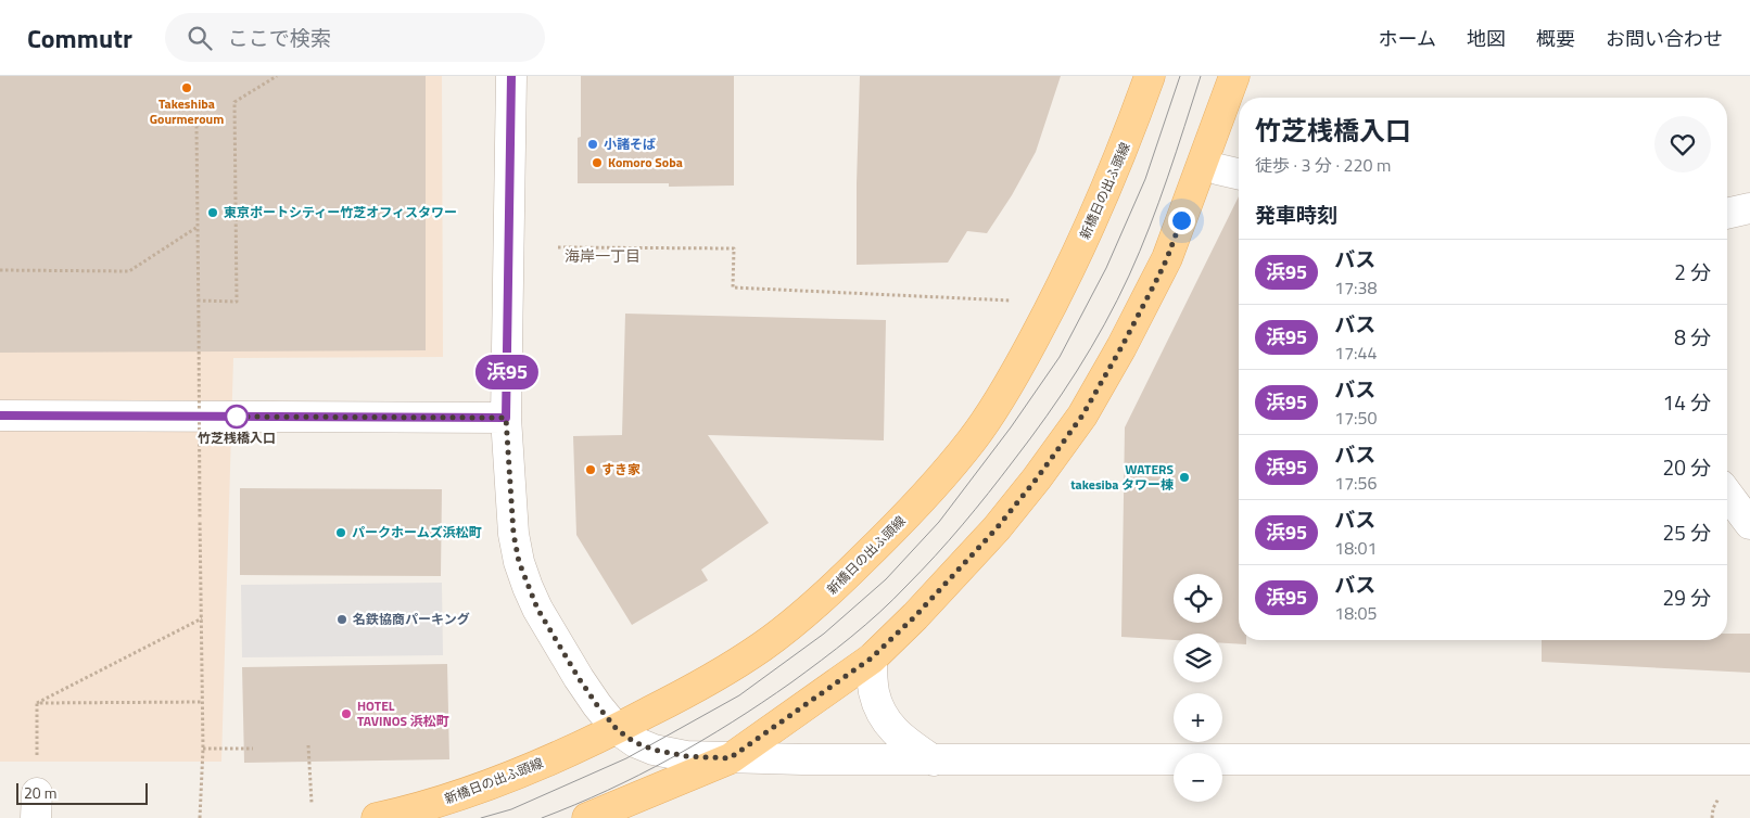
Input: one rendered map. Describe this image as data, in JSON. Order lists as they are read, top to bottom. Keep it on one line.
{"streets":{"main road":["新橋日の出ふ頭線"]},"districts":["海岸一丁目"],"places":["Takeshiba Gourmeroum","小諸そば","Komoro Soba","東京ポートシティー竹芝オフィスタワー","竹芝桟橋入口","すき家","WATERS takesiba タワー棟","パークホームズ浜松町","名鉄協商パーキング","HOTEL TAVINOS 浜松町"],"lines":["bus line 浜95"],"scale_bar":"20 m","page":{"header":"Commutr","search":"ここで検索","nav":["ホーム","地図","概要","お問い合わせ"],"on_map":"浜95","heading":[["竹芝桟橋入口","徒歩 · 3 分 · 220 m"],"発車時刻"],"list":[{"mark":"浜95","name":"バス","note":"17:38","value":"2 分"},{"mark":"浜95","name":"バス","note":"17:44","value":"8 分"},{"mark":"浜95","name":"バス","note":"17:50","value":"14 分"},{"mark":"浜95","name":"バス","note":"17:56","value":"20 分"},{"mark":"浜95","name":"バス","note":"18:01","value":"25 分"},{"mark":"浜95","name":"バス","note":"18:05","value":"29 分"}],"map_buttons":["+","−"],"scale":"20 m"}}
